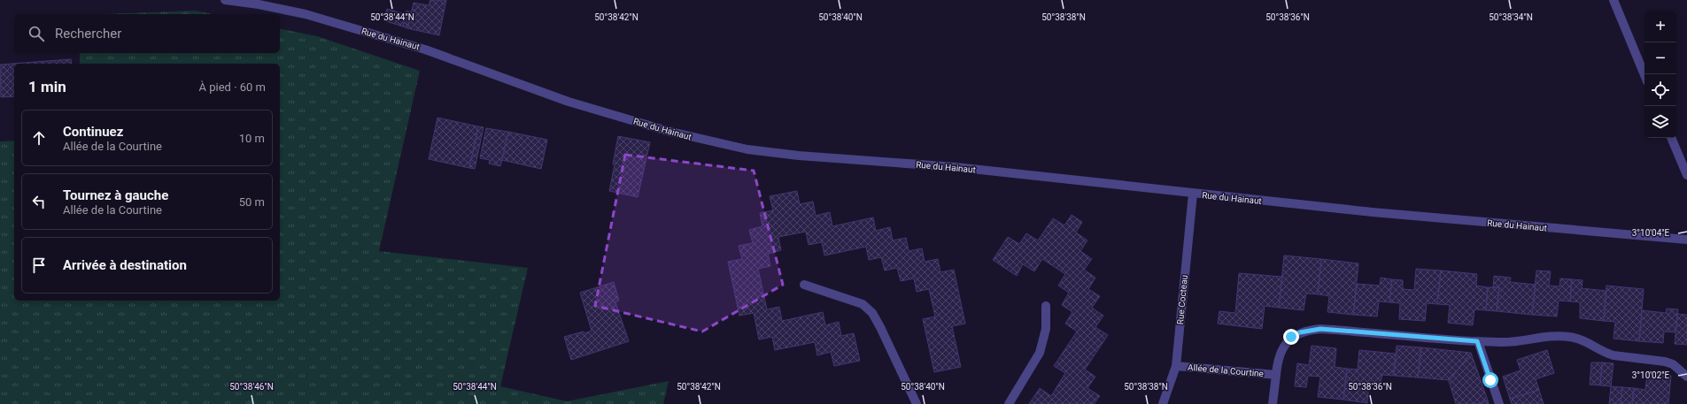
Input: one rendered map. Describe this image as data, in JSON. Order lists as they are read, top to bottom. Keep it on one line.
{"streets":{"street":["Rue du Hainaut","Rue Cocteau","Allée de la Courtine"]},"crossings":[["Rue du Hainaut","Rue Cocteau"],["Rue Cocteau","Allée de la Courtine"]],"page":{"map_buttons":["+","−"],"search":"Rechercher","heading":["1 min","À pied · 60 m"],"list":[["Continuez","Allée de la Courtine","10 m"],["Tournez à gauche","Allée de la Courtine","50 m"],"Arrivée à destination"]},"coordinates":["50°38'44\"N","50°38'42\"N","50°38'40\"N","50°38'38\"N","50°38'36\"N","50°38'34\"N","3°10'04\"E","3°10'02\"E","50°38'46\"N"]}
